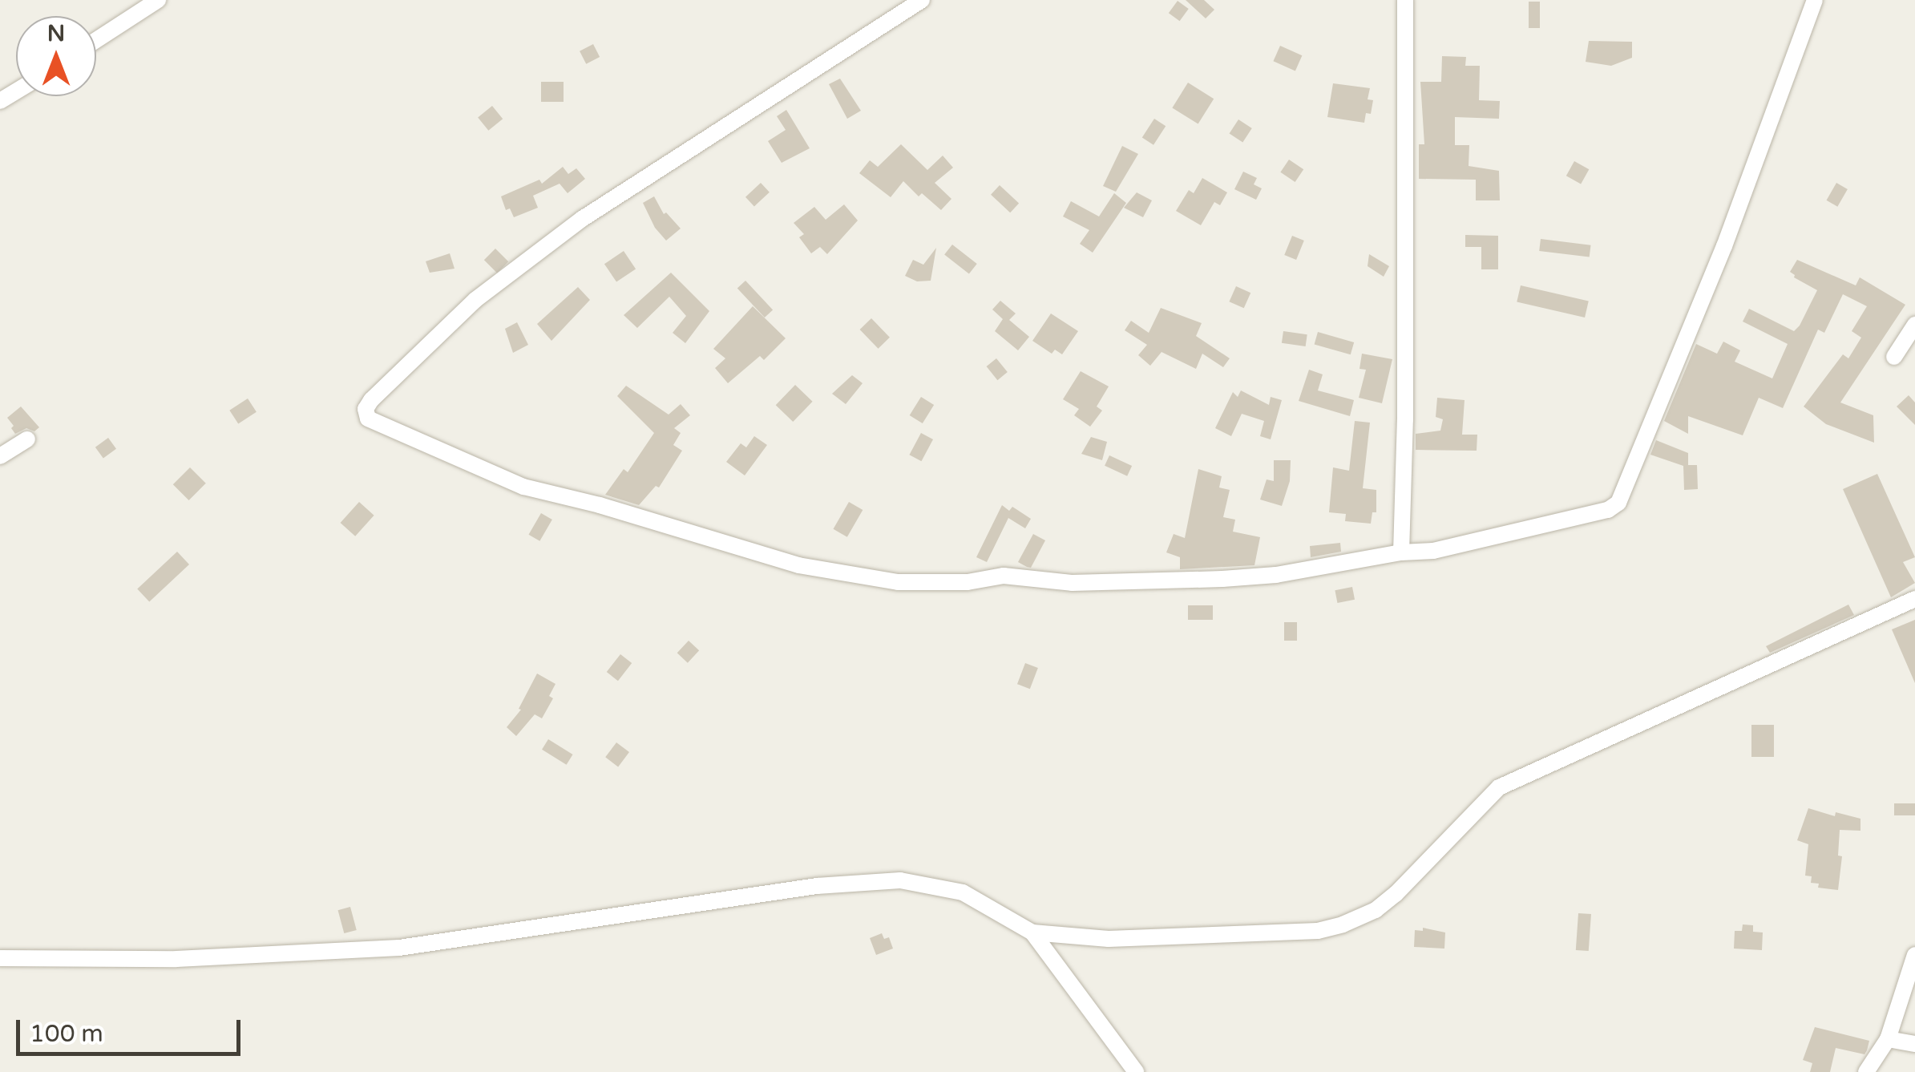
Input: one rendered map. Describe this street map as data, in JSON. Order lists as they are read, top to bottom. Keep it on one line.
{"scale_bar":"100 m","north":"top"}
